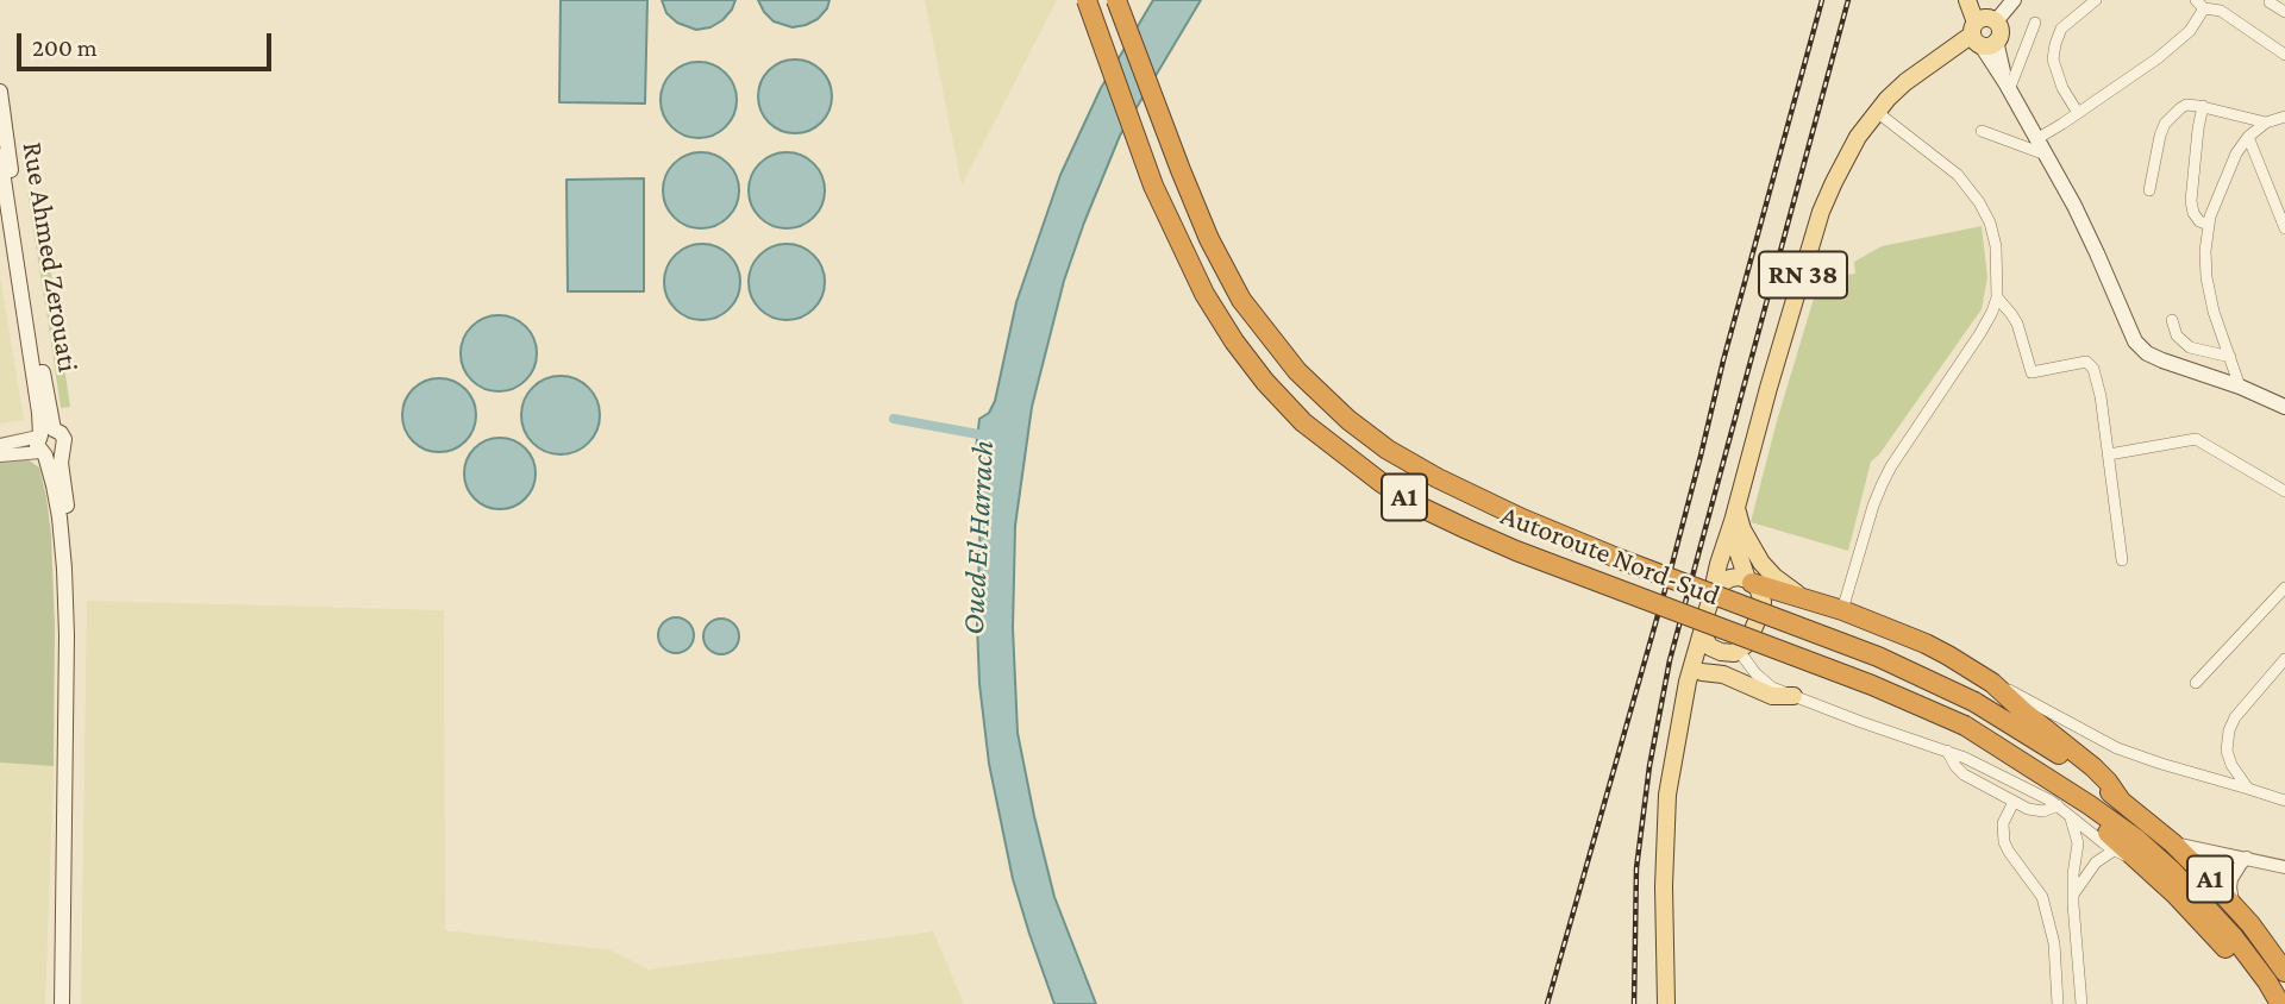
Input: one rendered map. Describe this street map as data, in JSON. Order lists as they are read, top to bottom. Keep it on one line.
{"streets":{"highway":["A1","Autoroute Nord-Sud"],"main road":["Rue Ahmed Zerouati","RN 38"]},"water":["Oued El Harrach"],"scale_bar":"200 m"}
